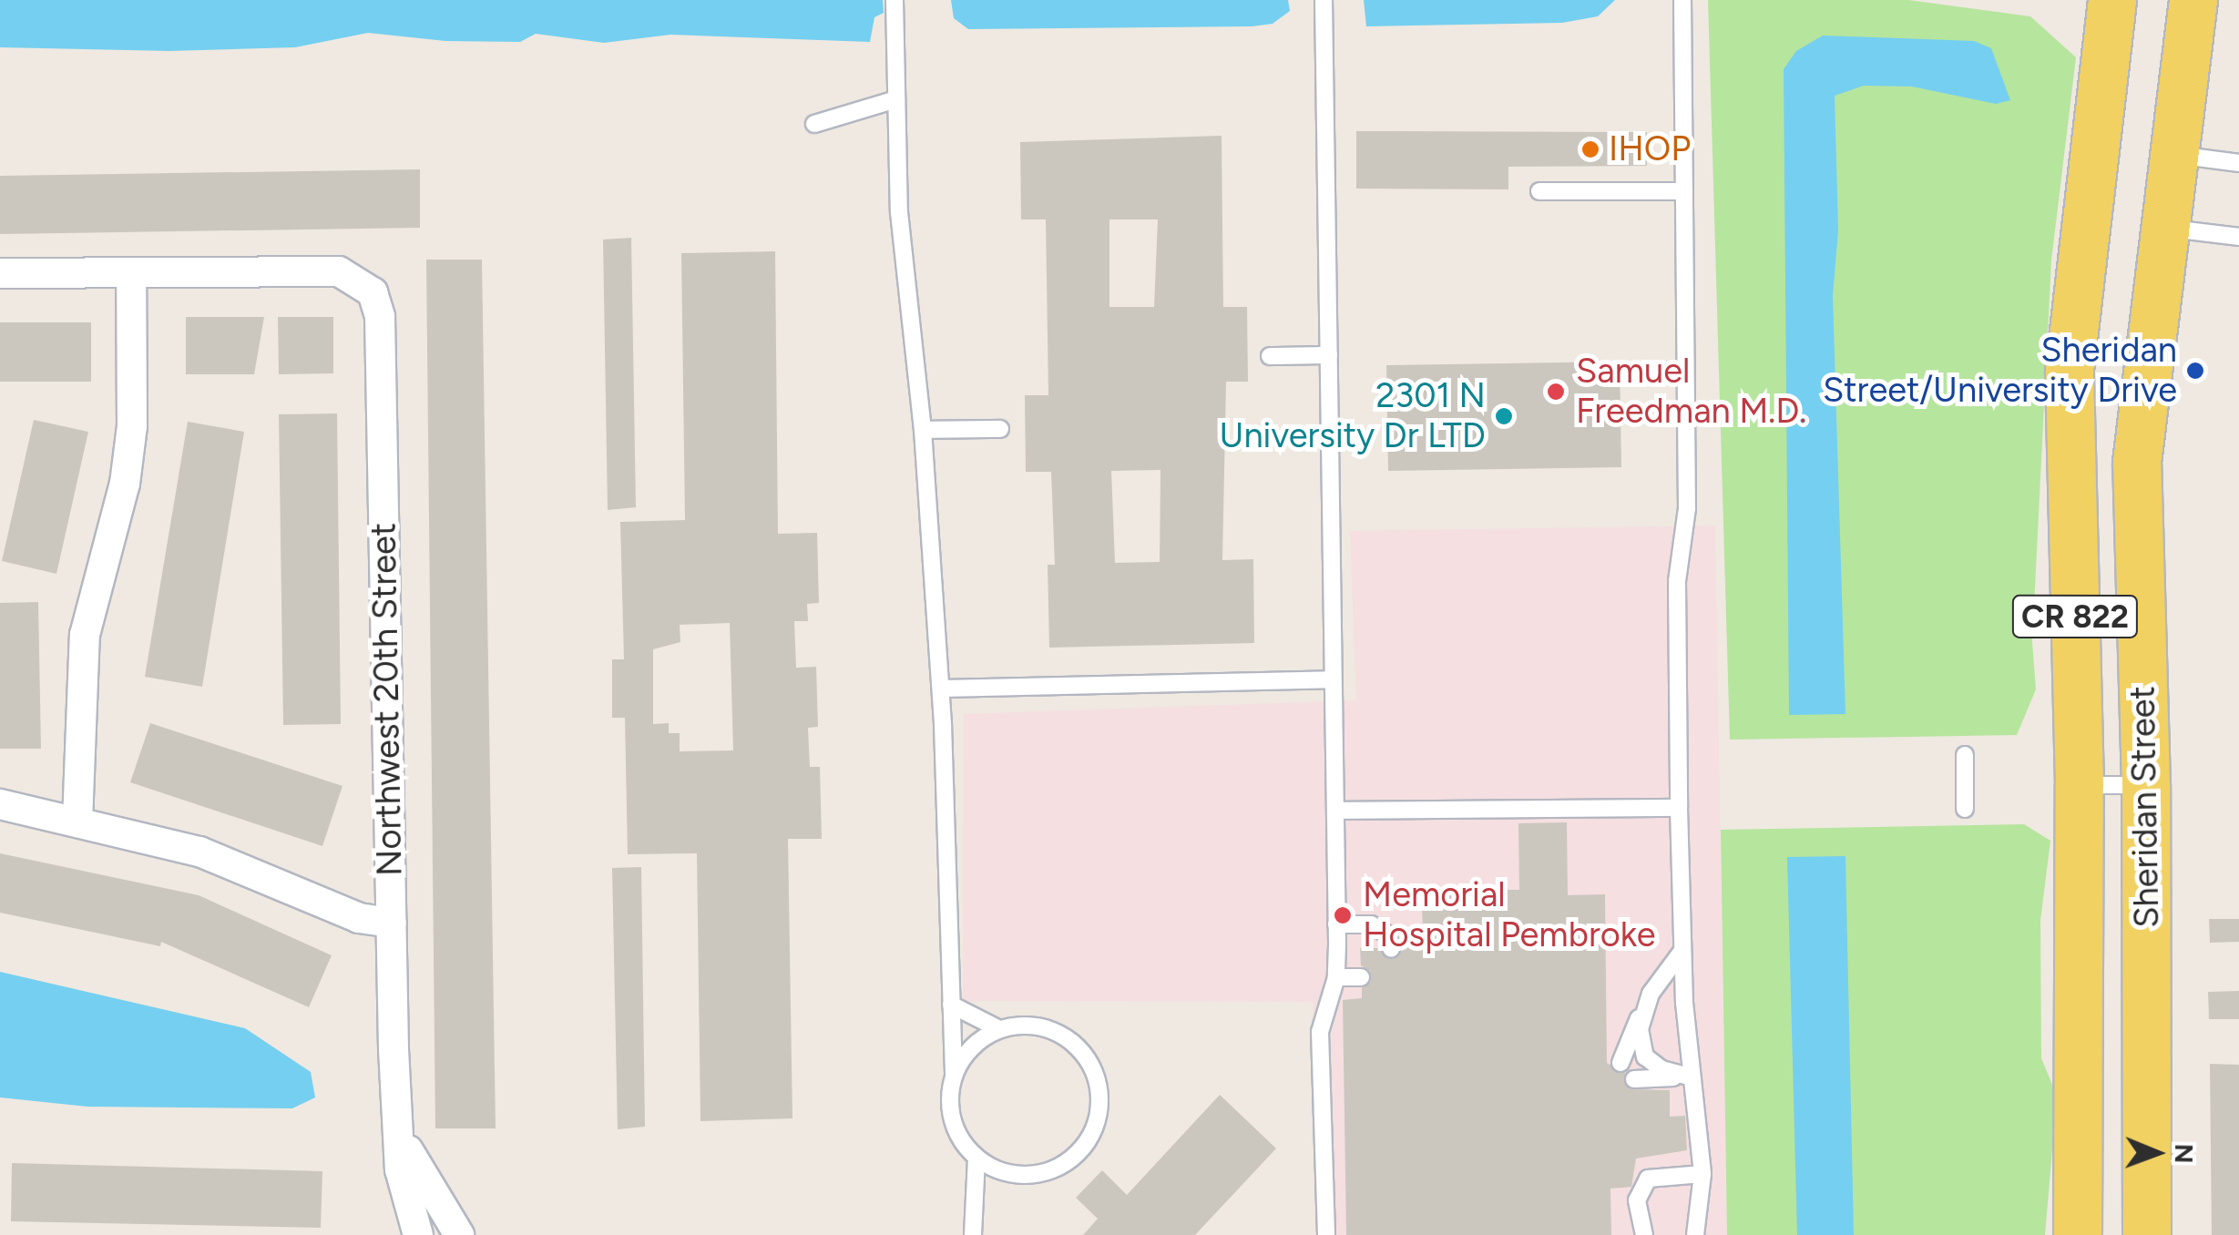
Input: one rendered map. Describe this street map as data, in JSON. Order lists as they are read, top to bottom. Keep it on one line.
{"streets":{"main road":["CR 822","Sheridan Street"],"street":["Northwest 20th Street"]},"places":["IHOP","Sheridan Street/University Drive","Samuel Freedman M.D.","2301 N University Dr LTD","Memorial Hospital Pembroke"],"north":"right"}
